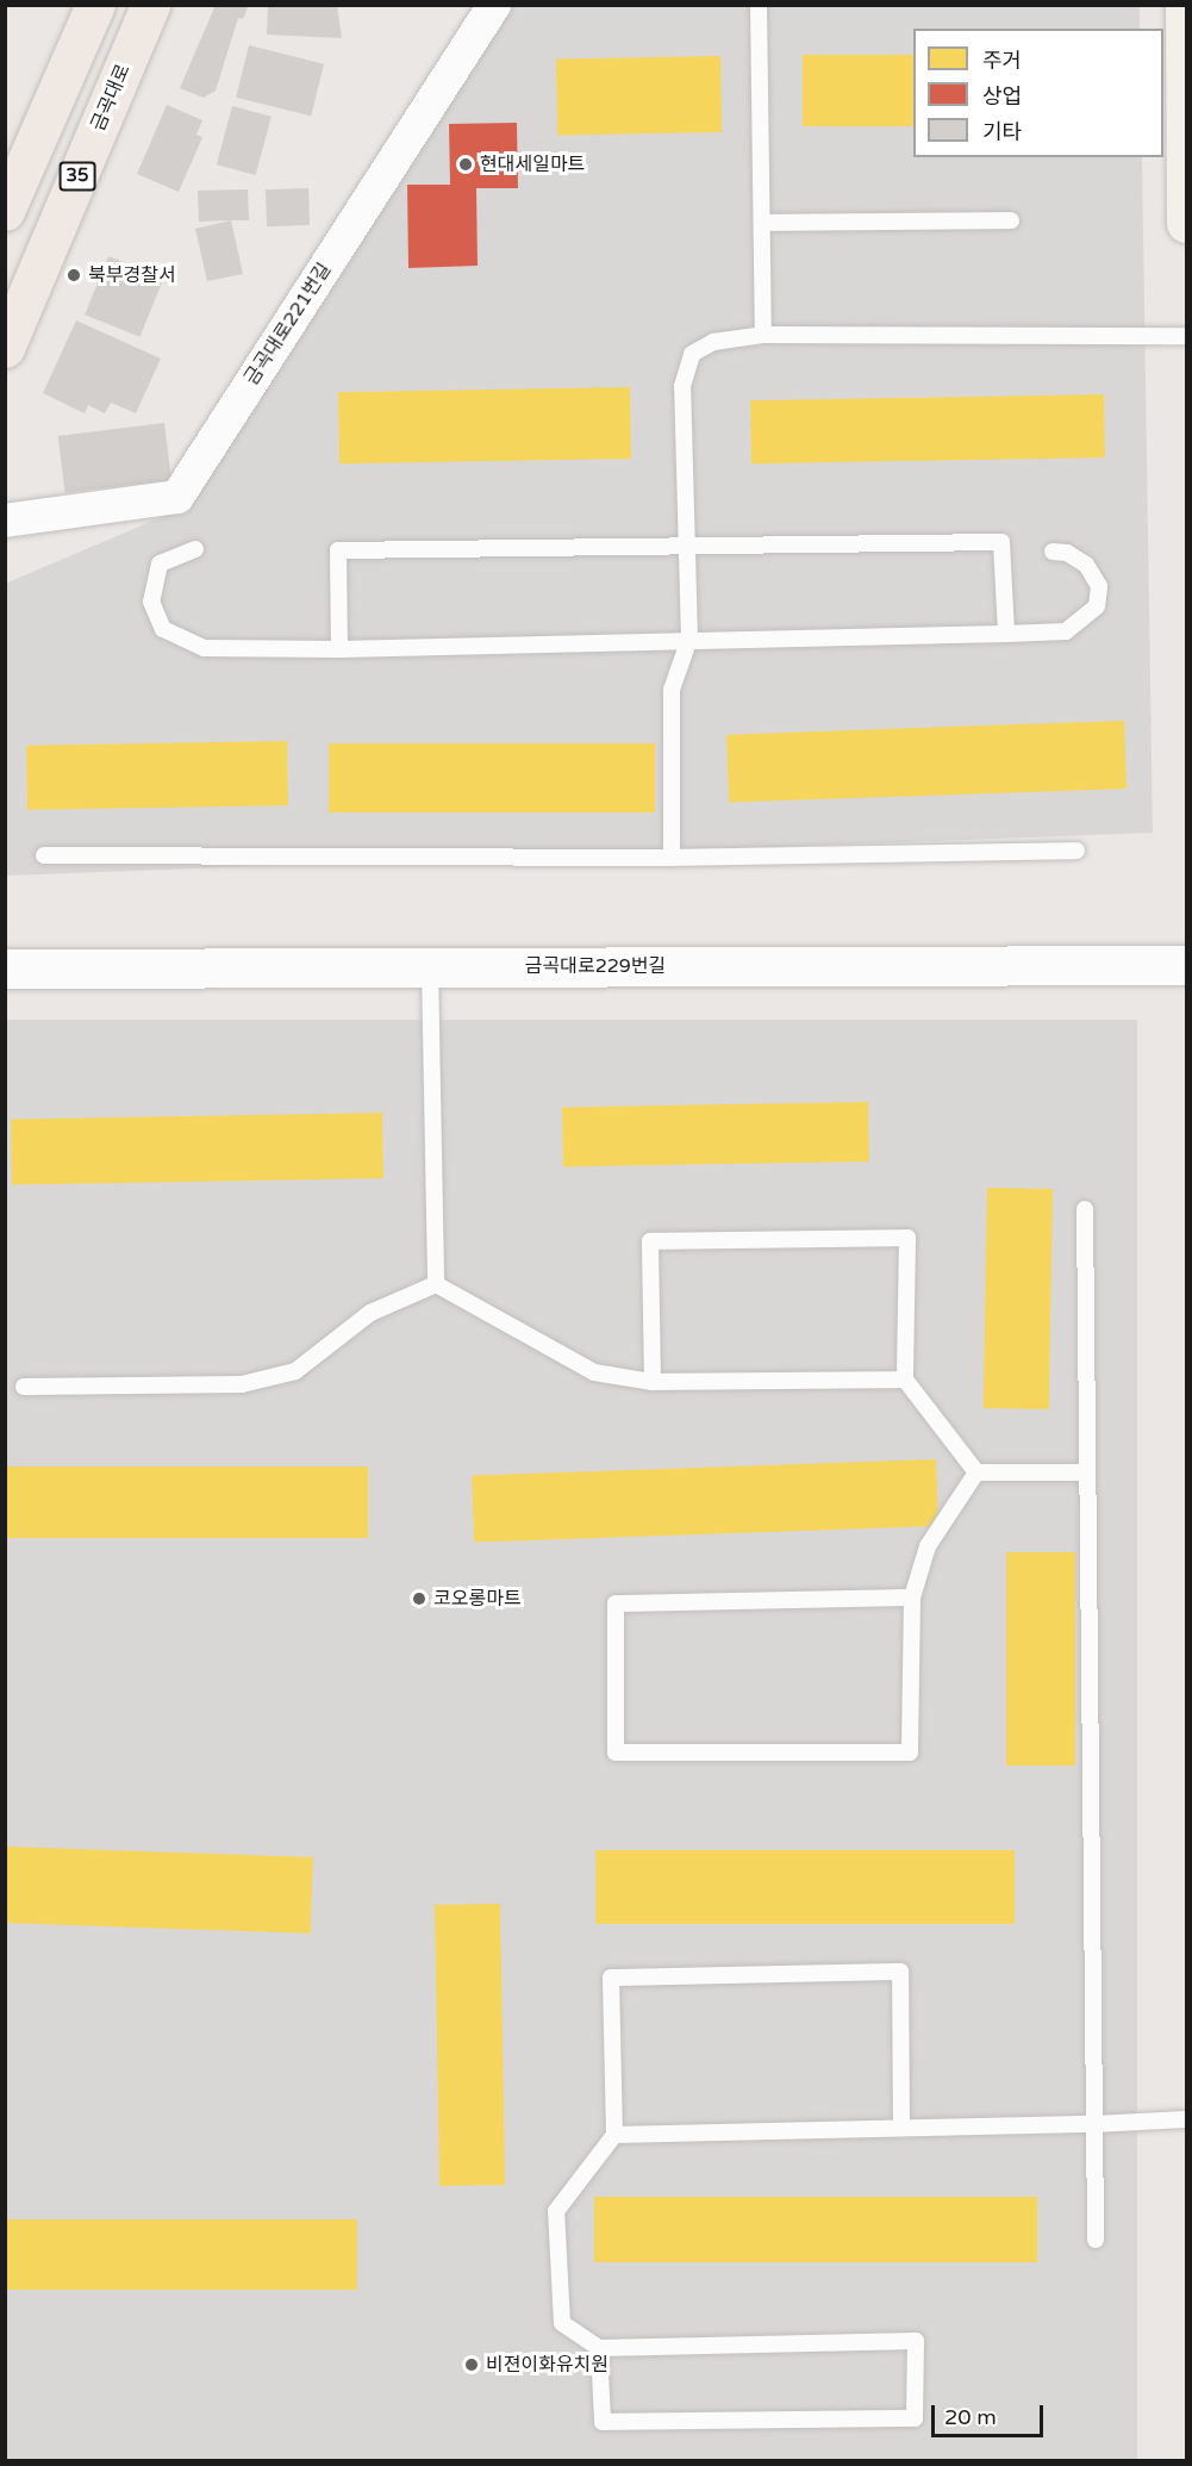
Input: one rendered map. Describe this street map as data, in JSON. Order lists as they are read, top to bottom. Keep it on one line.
{"streets":{"main road":["금곡대로","35"],"street":["금곡대로221번길","금곡대로229번길"]},"places":["현대세일마트","북부경찰서","코오롱마트","비젼이화유치원"],"legend":["주거","상업","기타"],"scale_bar":"20 m"}
